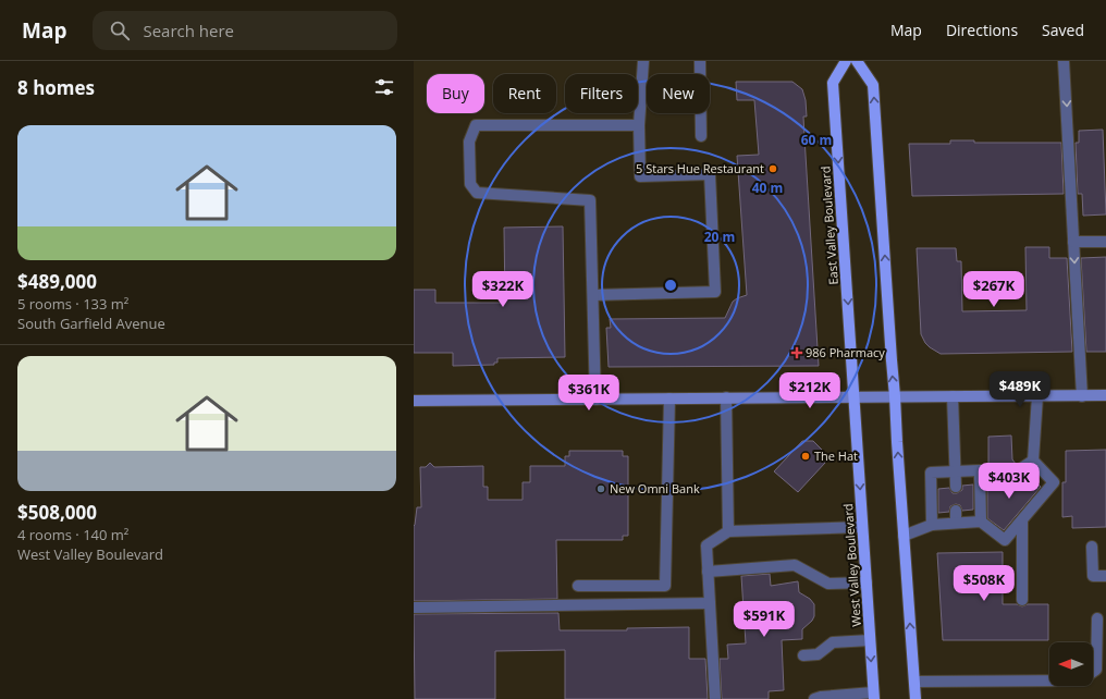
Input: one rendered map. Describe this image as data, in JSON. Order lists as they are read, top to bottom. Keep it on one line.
{"streets":{"main road":["East Valley Boulevard","West Valley Boulevard"]},"crossings":[["East Valley Boulevard","West Valley Boulevard"]],"places":{"other":["5 Stars Hue Restaurant","The Hat","New Omni Bank"],"health":["986 Pharmacy"]},"north":"left","page":{"header":"Map","search":"Search here","nav":["Map","Directions","Saved"],"heading":"8 homes","chip":["Buy","Rent","Filters","New"],"list":[{"name":"$489,000","note":"5 rooms · 133 m² · South Garfield Avenue"},{"name":"$508,000","note":"4 rooms · 140 m² · West Valley Boulevard"}],"price":["$322K","$267K","$489K","$212K","$361K","$403K","$508K","$591K"]},"rings":["60 m","40 m","20 m"]}
